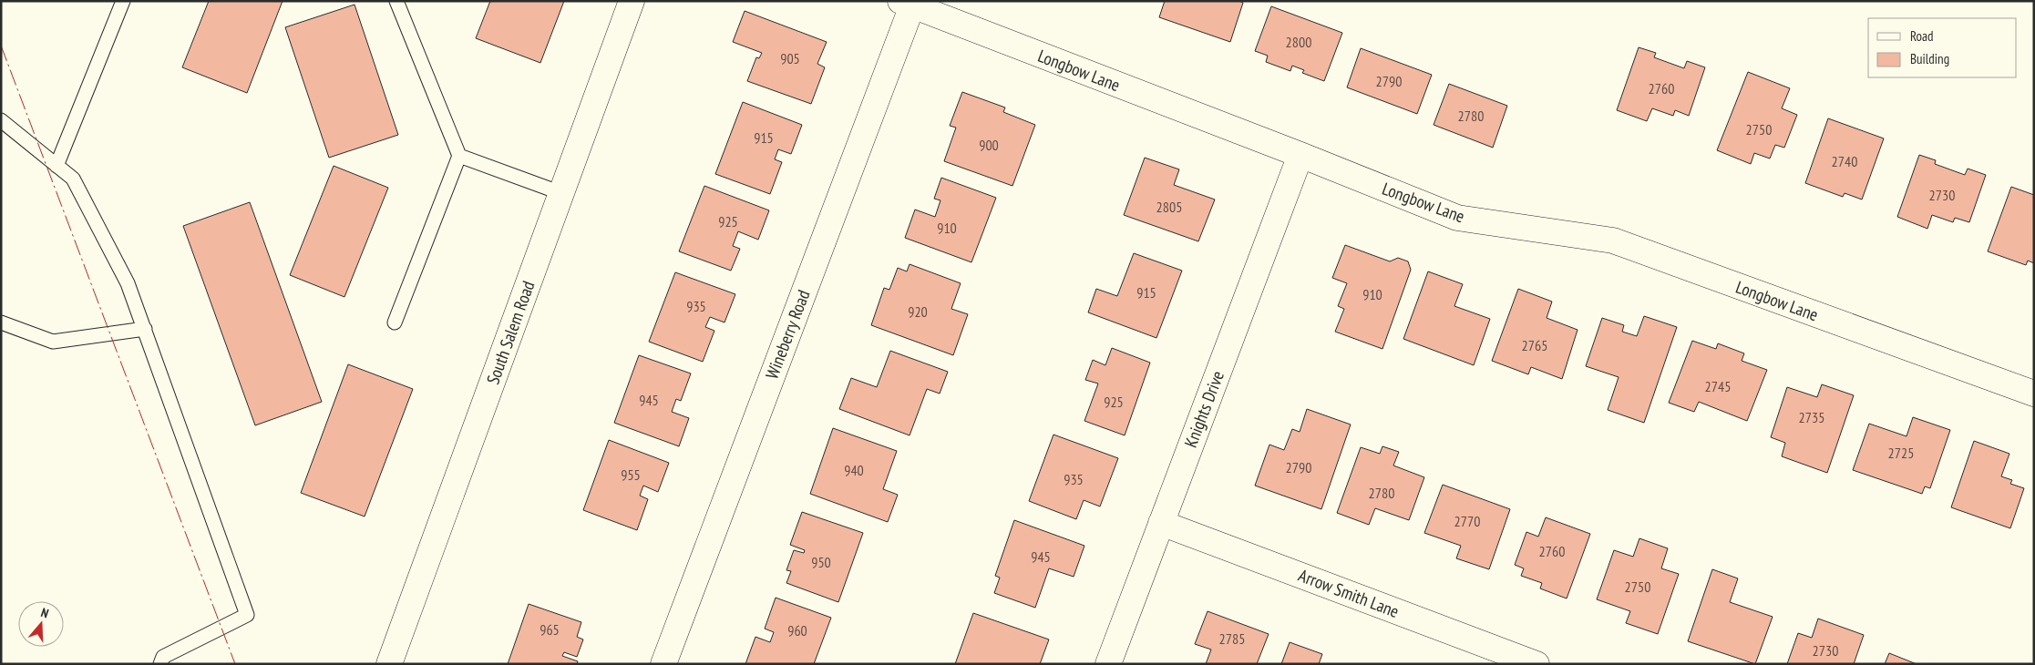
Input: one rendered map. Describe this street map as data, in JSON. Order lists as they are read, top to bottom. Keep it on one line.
{"streets":{"street":["Longbow Lane","South Salem Road","Wineberry Road","Knights Drive","Arrow Smith Lane"]},"crossings":[["Longbow Lane","Wineberry Road"],["Longbow Lane","Knights Drive"],["Knights Drive","Arrow Smith Lane"]],"house_numbers":["2800","905","2790","2760","2780","2750","915","900","2740","2730","2805","925","910","915","910","935","920","2765","2745","945","925","2735","2725","2790","940","955","935","2780","2770","2760","945","950","2750","965","960","2785","2730"],"legend":["Road","Building"],"north":"top"}
